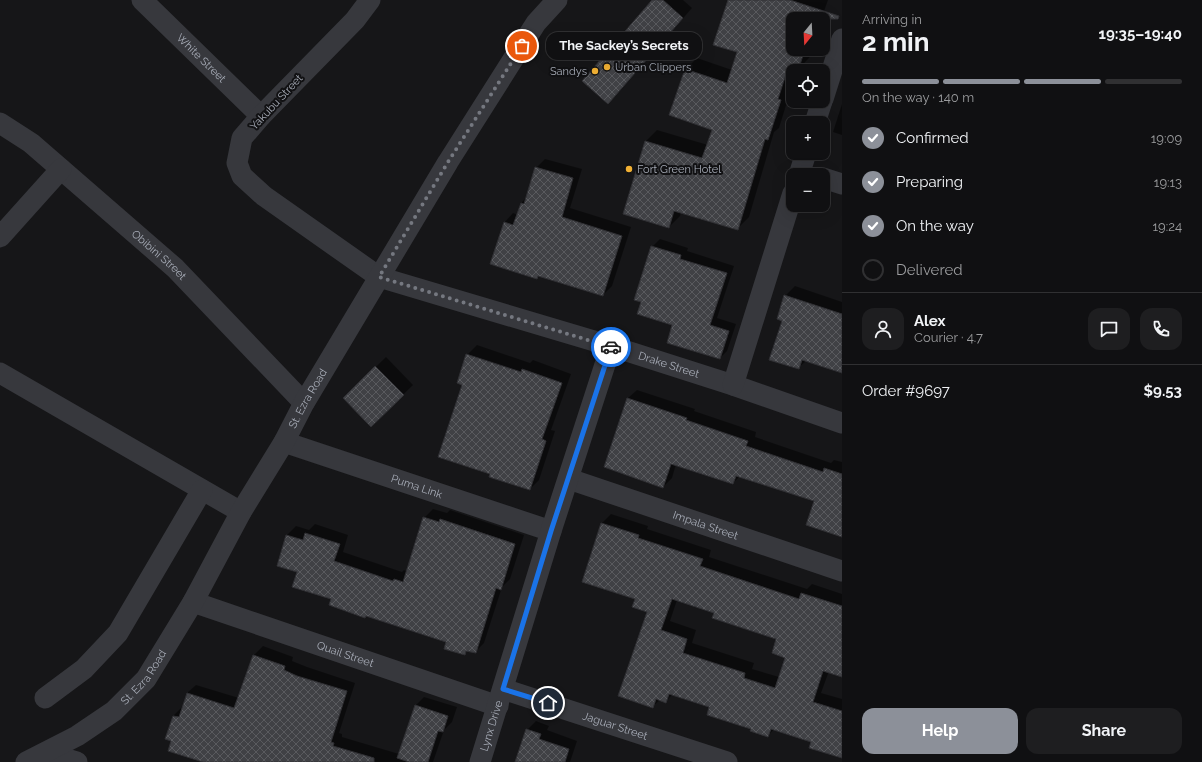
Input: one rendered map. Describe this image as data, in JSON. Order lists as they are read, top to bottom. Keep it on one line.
{"streets":{"street":["White Street","Yakubu Street","Obibini Street","Drake Street","St. Ezra Road","Puma Link","Impala Street","Quail Street","Jaguar Street","Lynx Drive"]},"crossings":[["White Street","Yakubu Street"],["Yakubu Street","Drake Street"],["Yakubu Street","St. Ezra Road"],["Obibini Street","St. Ezra Road"],["Drake Street","St. Ezra Road"],["Drake Street","Lynx Drive"],["St. Ezra Road","Puma Link"],["St. Ezra Road","Quail Street"],["Puma Link","Lynx Drive"],["Impala Street","Lynx Drive"],["Quail Street","Jaguar Street"],["Quail Street","Lynx Drive"],["Jaguar Street","Lynx Drive"]],"places":["The Sackey’s Secrets","Urban Clippers","Sandys","Fort Green Hotel"],"north":"bottom","page":{"heading":["2 min","Arriving in","19:35–19:40"],"panel":["Alex","Courier · 4.7","Order #9697","$9.53"],"map_buttons":["+","−"],"bubble":"The Sackey’s Secrets","bar":"On the way · 140 m","list":[["Confirmed","19:09"],["Preparing","19:13"],["On the way","19:24"],"Delivered"],"buttons":["Help","Share"]}}
